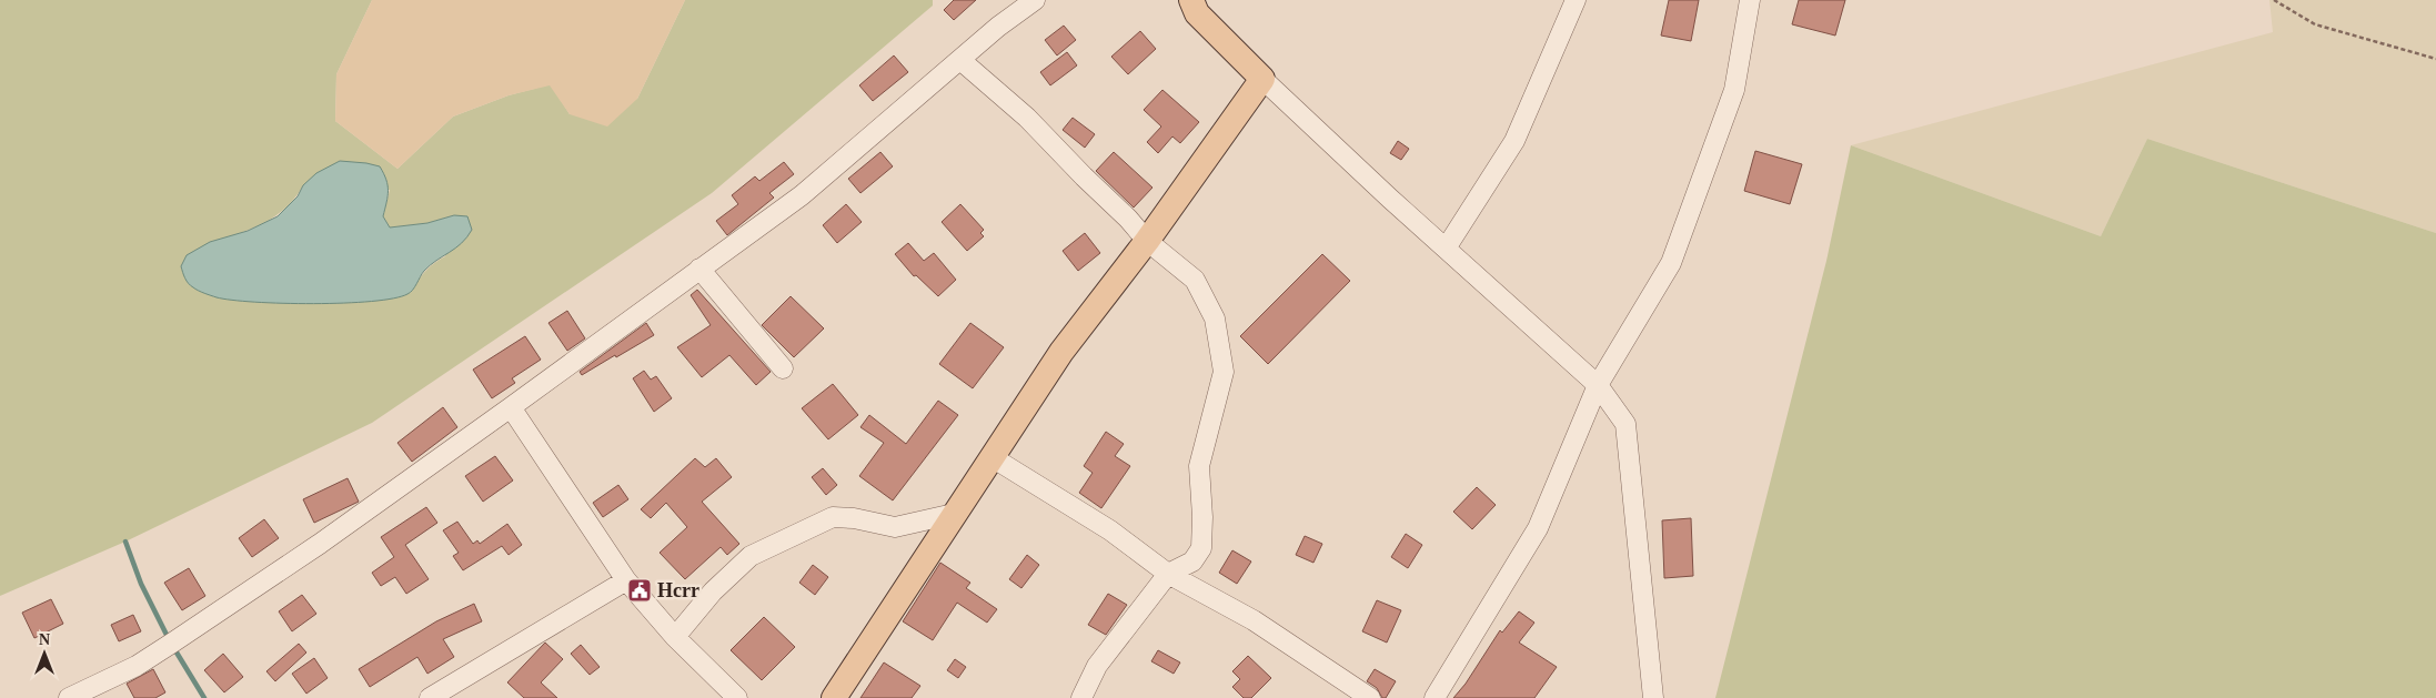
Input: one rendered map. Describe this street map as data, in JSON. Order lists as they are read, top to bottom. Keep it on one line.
{"places":{"public building":["Hcrr"]},"north":"top"}
